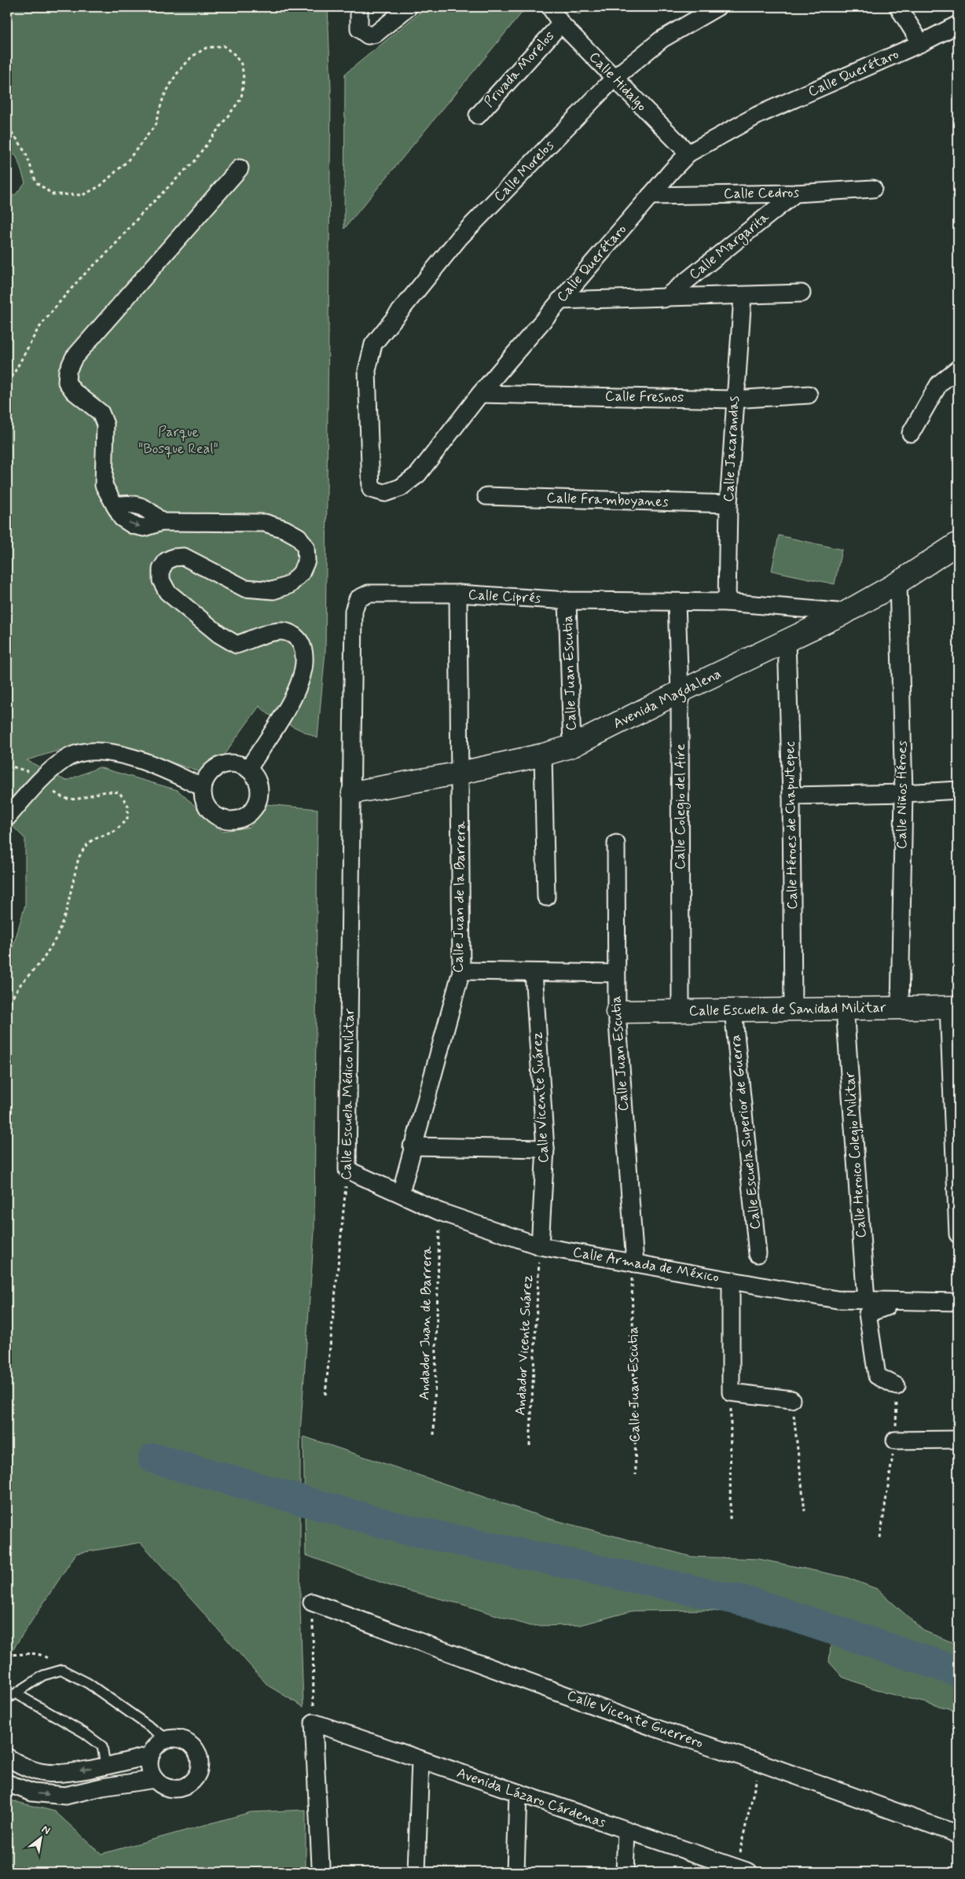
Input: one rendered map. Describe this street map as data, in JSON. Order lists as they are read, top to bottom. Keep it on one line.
{"streets":{"main road":["Avenida Magdalena","Calle Escuela de Sanidad Militar"],"street":["Privada Morelos","Calle Querétaro","Calle Hidalgo","Calle Morelos","Calle Cedros","Calle Margarita","Calle Fresnos","Calle Jacarandas","Calle Framboyanes","Calle Ciprés","Calle Juan Escutia","Calle Niños Héroes","Calle Colegio del Aire","Calle Héroes de Chapultepec","Calle Juan de la Barrera","Calle Escuela Médico Militar","Calle Vicente Suárez","Calle Escuela Superior de Guerra","Calle Heroico Colegio Militar","Calle Armada de México","Calle Vicente Guerrero","Avenida Lázaro Cárdenas"],"path":["Andador Juan de Barrera","Andador Vicente Suárez"]},"crossings":[["Privada Morelos","Calle Hidalgo"],["Calle Querétaro","Calle Hidalgo"],["Calle Querétaro","Calle Morelos"],["Calle Querétaro","Calle Cedros"],["Calle Querétaro","Calle Fresnos"],["Calle Hidalgo","Calle Morelos"],["Calle Cedros","Calle Margarita"],["Calle Fresnos","Calle Jacarandas"],["Calle Jacarandas","Calle Framboyanes"],["Calle Jacarandas","Calle Ciprés"],["Calle Ciprés","Calle Juan Escutia"],["Calle Ciprés","Avenida Magdalena"],["Calle Ciprés","Calle Colegio del Aire"],["Calle Ciprés","Calle Juan de la Barrera"],["Calle Ciprés","Calle Escuela Médico Militar"],["Calle Juan Escutia","Avenida Magdalena"],["Calle Juan Escutia","Calle Escuela de Sanidad Militar"],["Calle Juan Escutia","Calle Armada de México"],["Avenida Magdalena","Calle Niños Héroes"],["Avenida Magdalena","Calle Colegio del Aire"],["Avenida Magdalena","Calle Héroes de Chapultepec"],["Avenida Magdalena","Calle Juan de la Barrera"],["Avenida Magdalena","Calle Escuela Médico Militar"],["Calle Niños Héroes","Calle Escuela de Sanidad Militar"],["Calle Colegio del Aire","Calle Escuela de Sanidad Militar"],["Calle Héroes de Chapultepec","Calle Escuela de Sanidad Militar"],["Calle Juan de la Barrera","Calle Armada de México"],["Calle Escuela de Sanidad Militar","Calle Escuela Superior de Guerra"],["Calle Escuela de Sanidad Militar","Calle Heroico Colegio Militar"],["Calle Escuela Médico Militar","Calle Armada de México"],["Calle Vicente Suárez","Calle Armada de México"],["Calle Vicente Suárez","Andador Vicente Suárez"],["Calle Heroico Colegio Militar","Calle Armada de México"],["Calle Armada de México","Andador Juan de Barrera"],["Calle Armada de México","Andador Vicente Suárez"]],"parks":["Parque \"Bosque Real\""],"north":"top right"}
